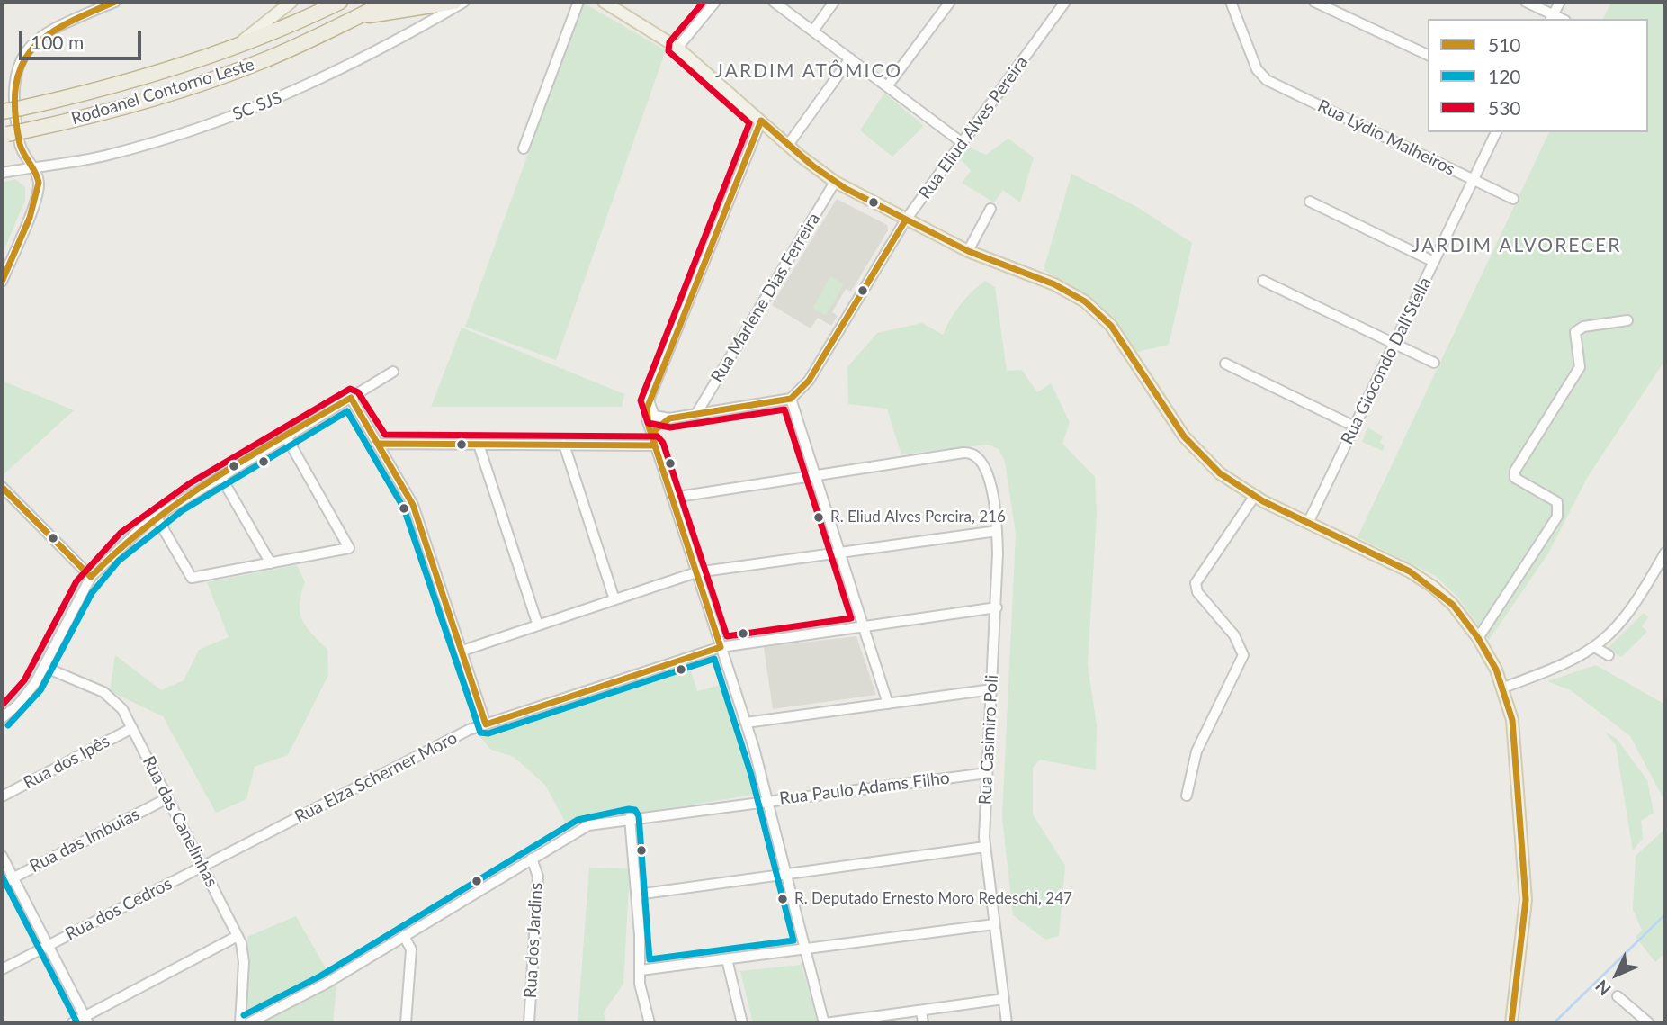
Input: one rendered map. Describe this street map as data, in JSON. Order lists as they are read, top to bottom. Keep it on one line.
{"streets":{"highway":["Rodoanel Contorno Leste"],"street":["SC SJS","Rua Eliud Alves Pereira","Rua Lýdio Malheiros","Rua Marlene Dias Ferreira","Rua Giocondo Dall'Stella","Rua Casimiro Poli","Rua dos Ipês","Rua Elza Scherner Moro","Rua Paulo Adams Filho","Rua das Canelinhas","Rua das Imbuias","Rua dos Cedros","Rua dos Jardins"]},"crossings":[["Rua Lýdio Malheiros","Rua Giocondo Dall'Stella"],["Rua Casimiro Poli","Rua Elza Scherner Moro"],["Rua Casimiro Poli","Rua Paulo Adams Filho"],["Rua dos Ipês","Rua das Canelinhas"],["Rua Elza Scherner Moro","Rua das Canelinhas"],["Rua Elza Scherner Moro","Rua dos Cedros"],["Rua Paulo Adams Filho","Rua dos Jardins"],["Rua das Canelinhas","Rua das Imbuias"],["Rua das Canelinhas","Rua dos Cedros"]],"districts":["JARDIM ATÔMICO","JARDIM ALVORECER"],"places":["R. Eliud Alves Pereira, 216","R. Deputado Ernesto Moro Redeschi, 247"],"lines":["transit line 510","transit line 530","transit line 120"],"legend":["510","120","530"],"scale_bar":"100 m","north":"bottom left"}
